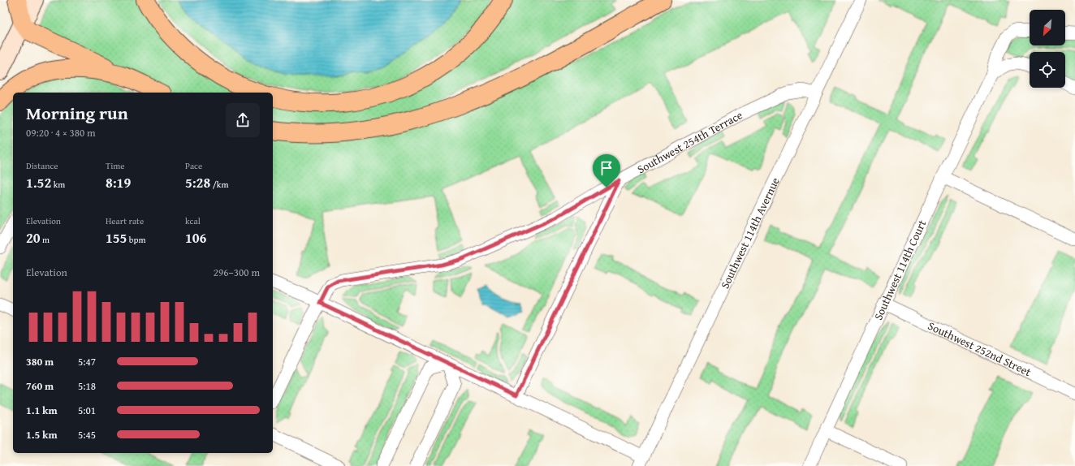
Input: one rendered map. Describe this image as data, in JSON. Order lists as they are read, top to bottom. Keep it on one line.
{"streets":{"street":["Southwest 254th Terrace","Southwest 114th Avernue","Southwest 114th Court","Southwest 252nd Street"]},"crossings":[["Southwest 254th Terrace","Southwest 114th Avernue"],["Southwest 114th Court","Southwest 252nd Street"]],"north":"bottom left","page":{"heading":["Morning run","09:20 · 4 × 380 m"],"stats":[["Distance","1.52 km"],["Time","8:19"],["Pace","5:28 /km"],["Elevation","20 m"],["Heart rate","155 bpm"],["kcal","106"]],"chart":["Elevation","296–300 m"],"list":[{"name":"380 m","note":"5:47"},{"name":"760 m","note":"5:18"},{"name":"1.1 km","note":"5:01"},{"name":"1.5 km","note":"5:45"}]}}
